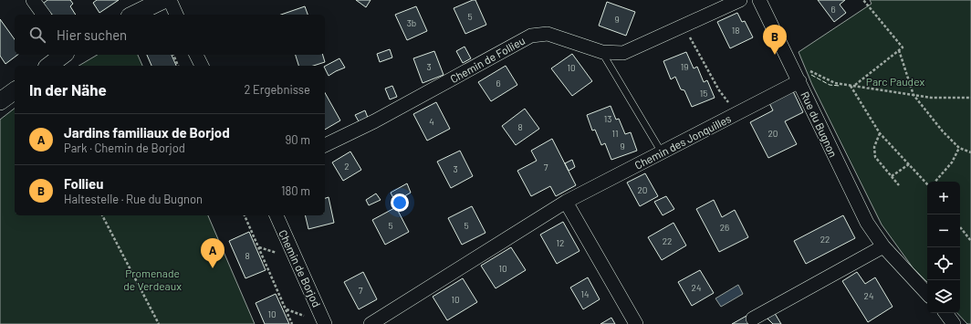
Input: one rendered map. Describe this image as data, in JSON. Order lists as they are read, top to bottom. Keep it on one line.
{"streets":{"street":["Chemin de Follieu","Rue du Bugnon","Chemin des Jonquilles","Chemin de Borjod"]},"crossings":[["Rue du Bugnon","Chemin des Jonquilles"]],"parks":["Parc Paudex","Promenade de Verdeaux"],"house_numbers":["6","5","9","3b","18","3","19","10","6","15","13","4","8","11","20","9","2","7","3","20","5","5","26","22","22","12","8","10","24","7","14","24","10","10"],"page":{"search":"Hier suchen","pins":["B","A"],"heading":["In der Nähe","2 Ergebnisse"],"list":[{"mark":"A","name":"Jardins familiaux de Borjod","note":"Park · Chemin de Borjod","value":"90 m"},{"mark":"B","name":"Follieu","note":"Haltestelle · Rue du Bugnon","value":"180 m"}],"map_buttons":["+","−"]}}
